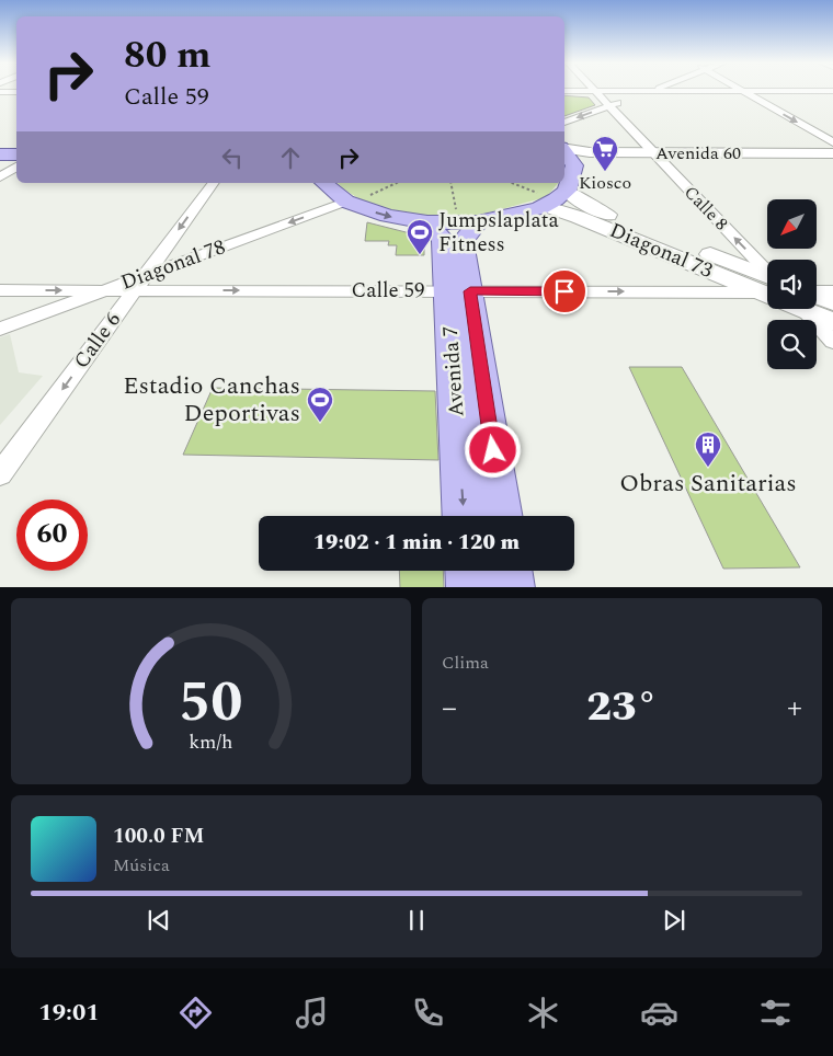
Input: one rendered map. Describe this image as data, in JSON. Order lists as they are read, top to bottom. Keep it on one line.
{"streets":{"main road":["Avenida 60","Diagonal 73","Avenida 7"],"street":["Calle 8","Diagonal 78","Calle 59","Calle 6"]},"crossings":[["Avenida 60","Calle 8"],["Diagonal 78","Calle 59"],["Diagonal 78","Calle 6"],["Calle 59","Calle 6"],["Calle 59","Avenida 7"]],"one_way":["Diagonal 78","Calle 59","Calle 6"],"places":{"supermarket":["Kiosco"],"sports":["Jumpslaplata Fitness","Estadio Canchas Deportivas"],"building":["Obras Sanitarias"]},"north":"bottom left","page":{"turn":["80 m","Calle 59"],"limit":"60","trip":"19:02 · 1 min · 120 m","tile":"Clima","heat":["−","23°","+"],"song":["100.0 FM","Música"],"tabs":"19:01","gauge":["50","km/h"]}}
